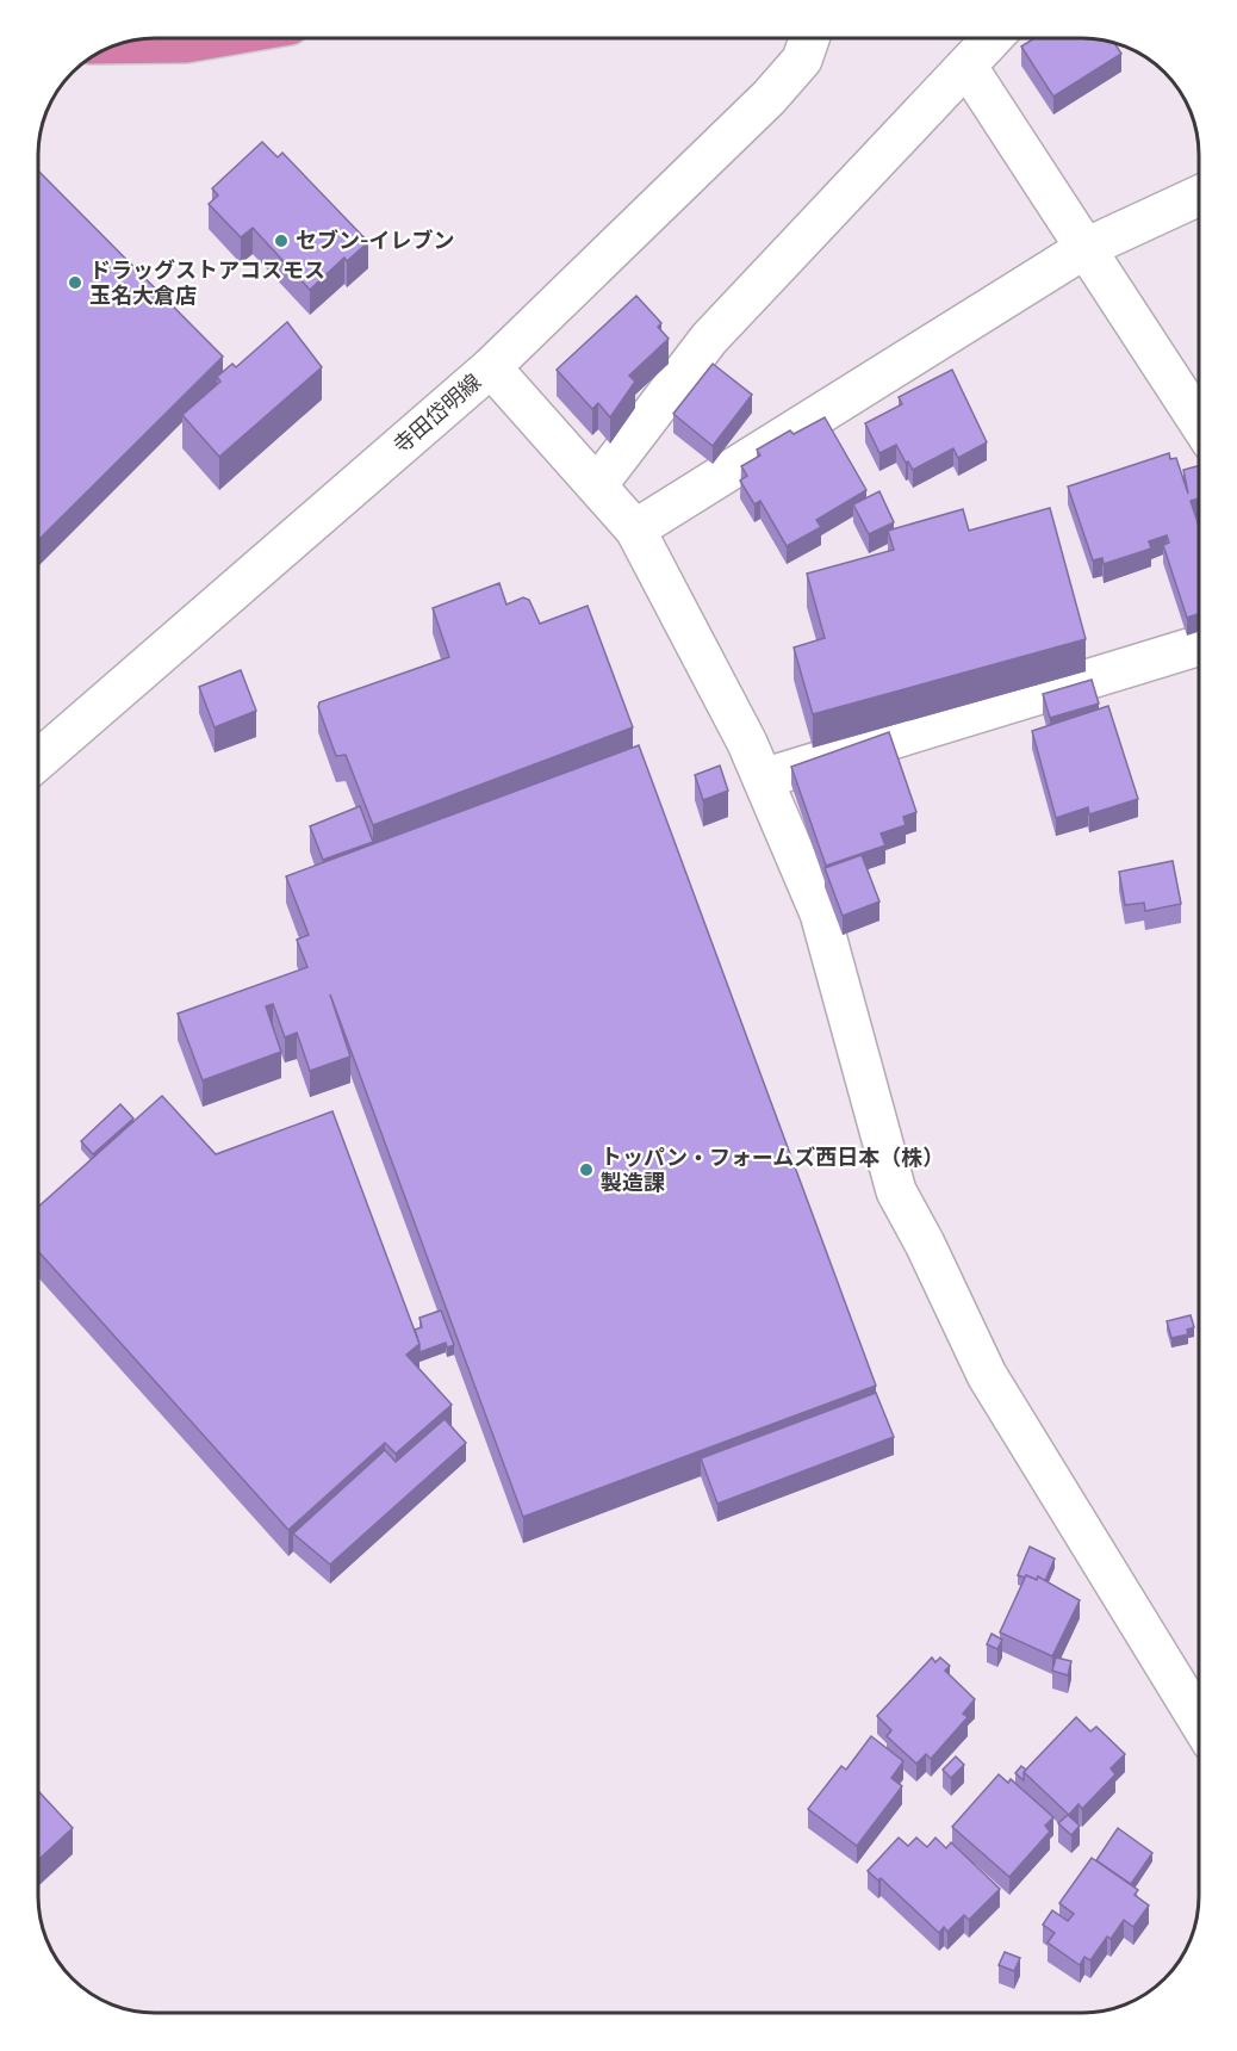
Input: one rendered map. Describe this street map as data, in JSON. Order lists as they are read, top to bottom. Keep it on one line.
{"streets":{"street":["寺田岱明線"]},"places":["セブン-イレブン","ドラッグストアコスモス 玉名大倉店","トッパン・フォームズ西日本（株） 製造課"]}
